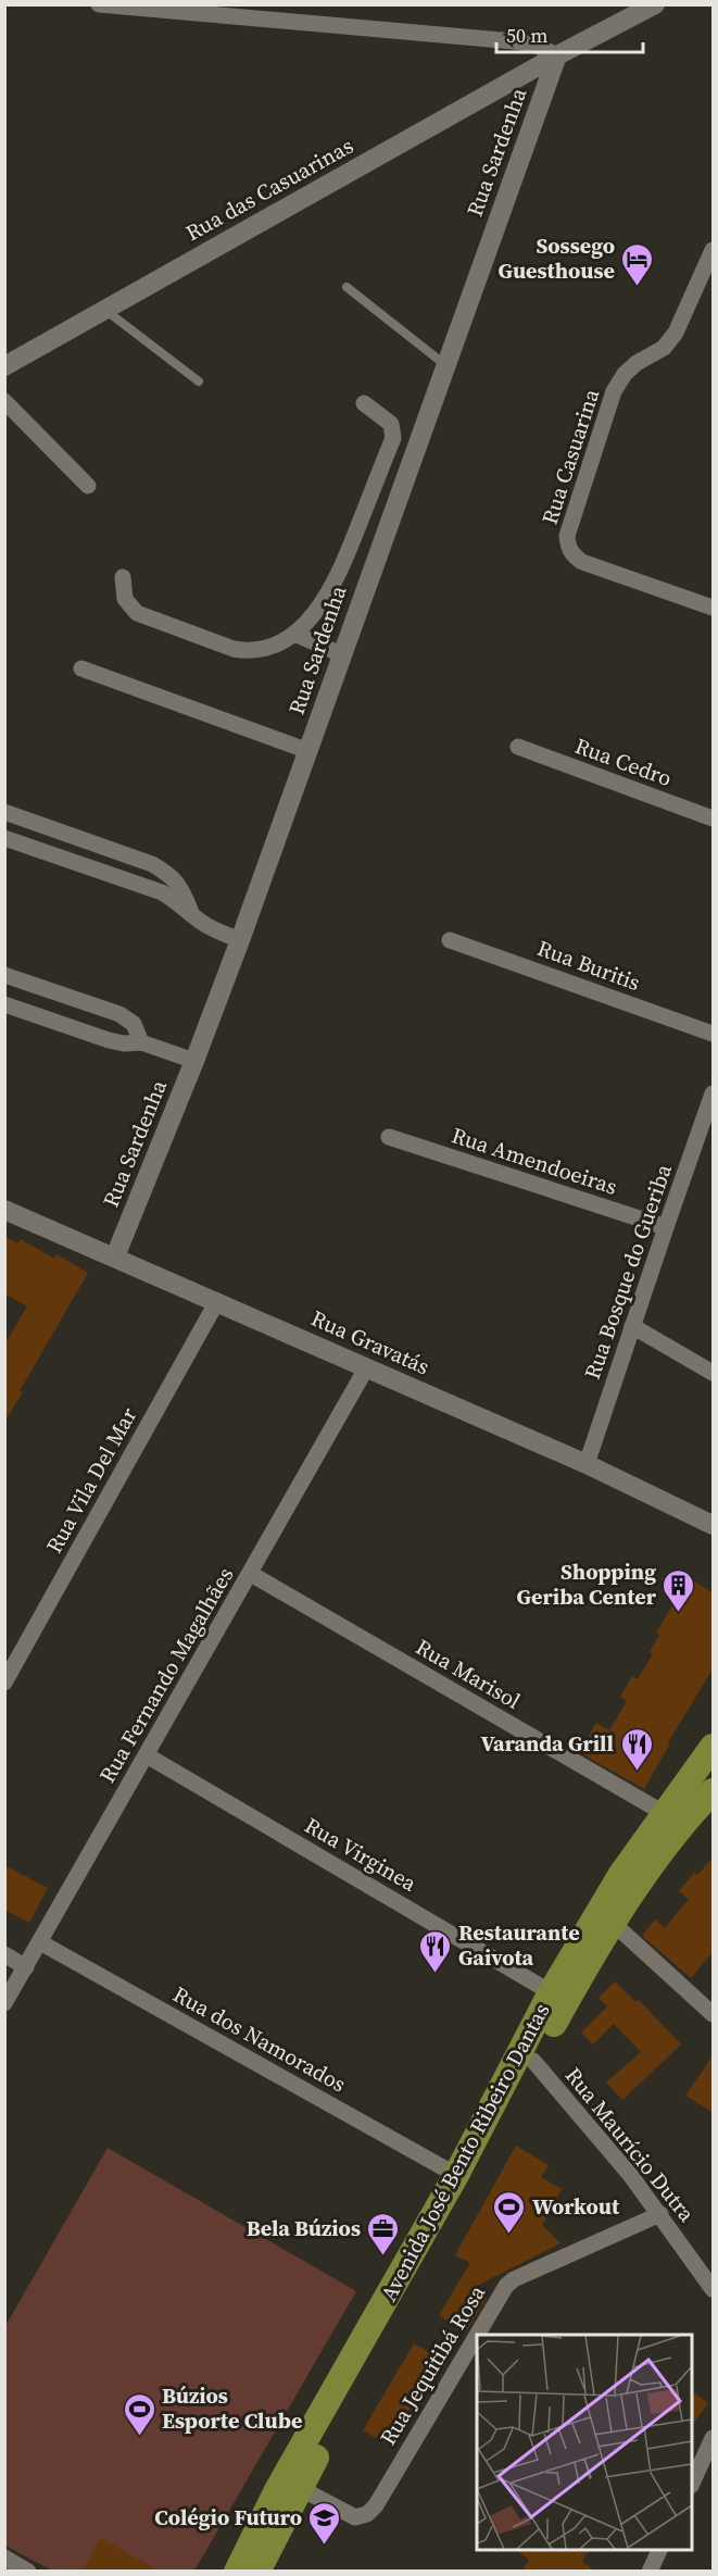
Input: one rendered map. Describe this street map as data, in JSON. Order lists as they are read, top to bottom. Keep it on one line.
{"streets":{"main road":["Avenida José Bento Ribeiro Dantas"],"street":["Rua Sardenha","Rua das Casuarinas","Rua Casuarina","Rua Cedro","Rua Buritis","Rua Amendoeiras","Rua Bosque do Gueriba","Rua Gravatás","Rua Vila Del Mar","Rua Marisol","Rua Fernando Magalhães","Rua Virginea","Rua dos Namorados","Rua Maurício Dutra","Rua Jequitibá Rosa"]},"crossings":[["Rua Sardenha","Rua das Casuarinas"],["Rua Sardenha","Rua Gravatás"],["Rua Amendoeiras","Rua Bosque do Gueriba"],["Rua Bosque do Gueriba","Rua Gravatás"],["Rua Gravatás","Rua Vila Del Mar"],["Rua Gravatás","Rua Fernando Magalhães"],["Rua Marisol","Rua Fernando Magalhães"],["Rua Marisol","Avenida José Bento Ribeiro Dantas"],["Rua Fernando Magalhães","Rua Virginea"],["Rua Fernando Magalhães","Rua dos Namorados"],["Rua Virginea","Avenida José Bento Ribeiro Dantas"],["Rua dos Namorados","Avenida José Bento Ribeiro Dantas"],["Rua Maurício Dutra","Avenida José Bento Ribeiro Dantas"],["Rua Maurício Dutra","Rua Jequitibá Rosa"],["Avenida José Bento Ribeiro Dantas","Rua Jequitibá Rosa"]],"places":{"hotel":["Sossego Guesthouse"],"building":["Shopping Geriba Center"],"restaurant":["Varanda Grill","Restaurante Gaivota"],"sports":["Workout","Búzios Esporte Clube"],"office":["Bela Búzios"],"school or university":["Colégio Futuro"]},"scale_bar":"50 m"}
